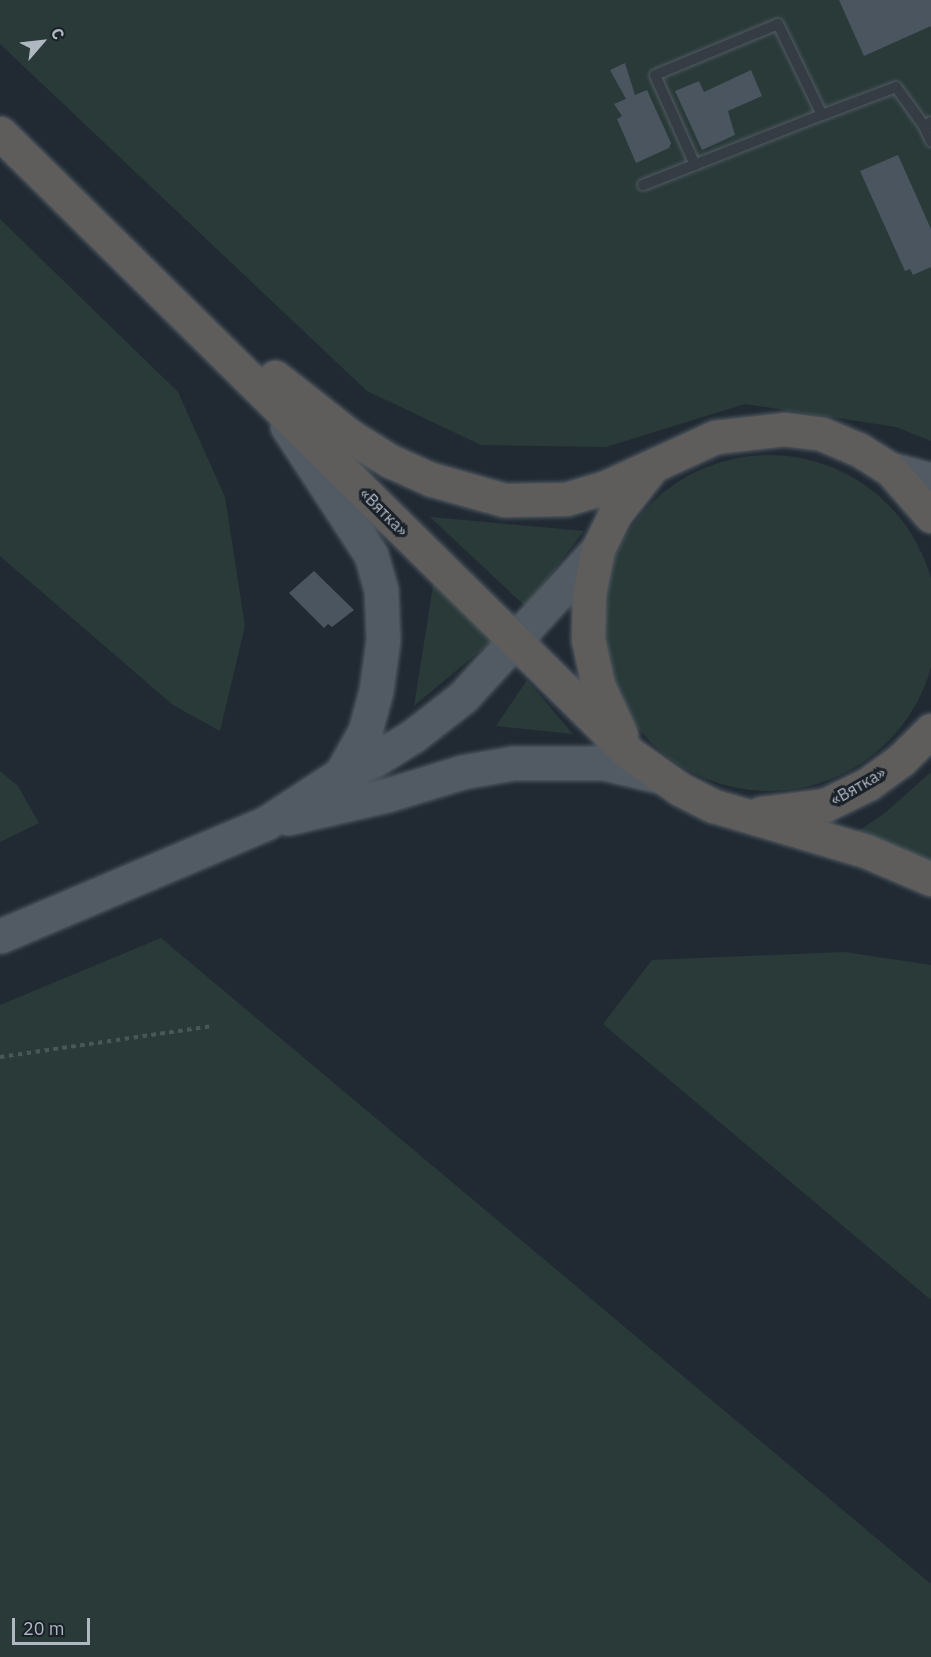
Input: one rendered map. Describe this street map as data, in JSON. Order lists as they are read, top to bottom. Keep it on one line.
{"streets":{"highway":["«Вятка»"]},"scale_bar":"20 m","north":"top right"}
